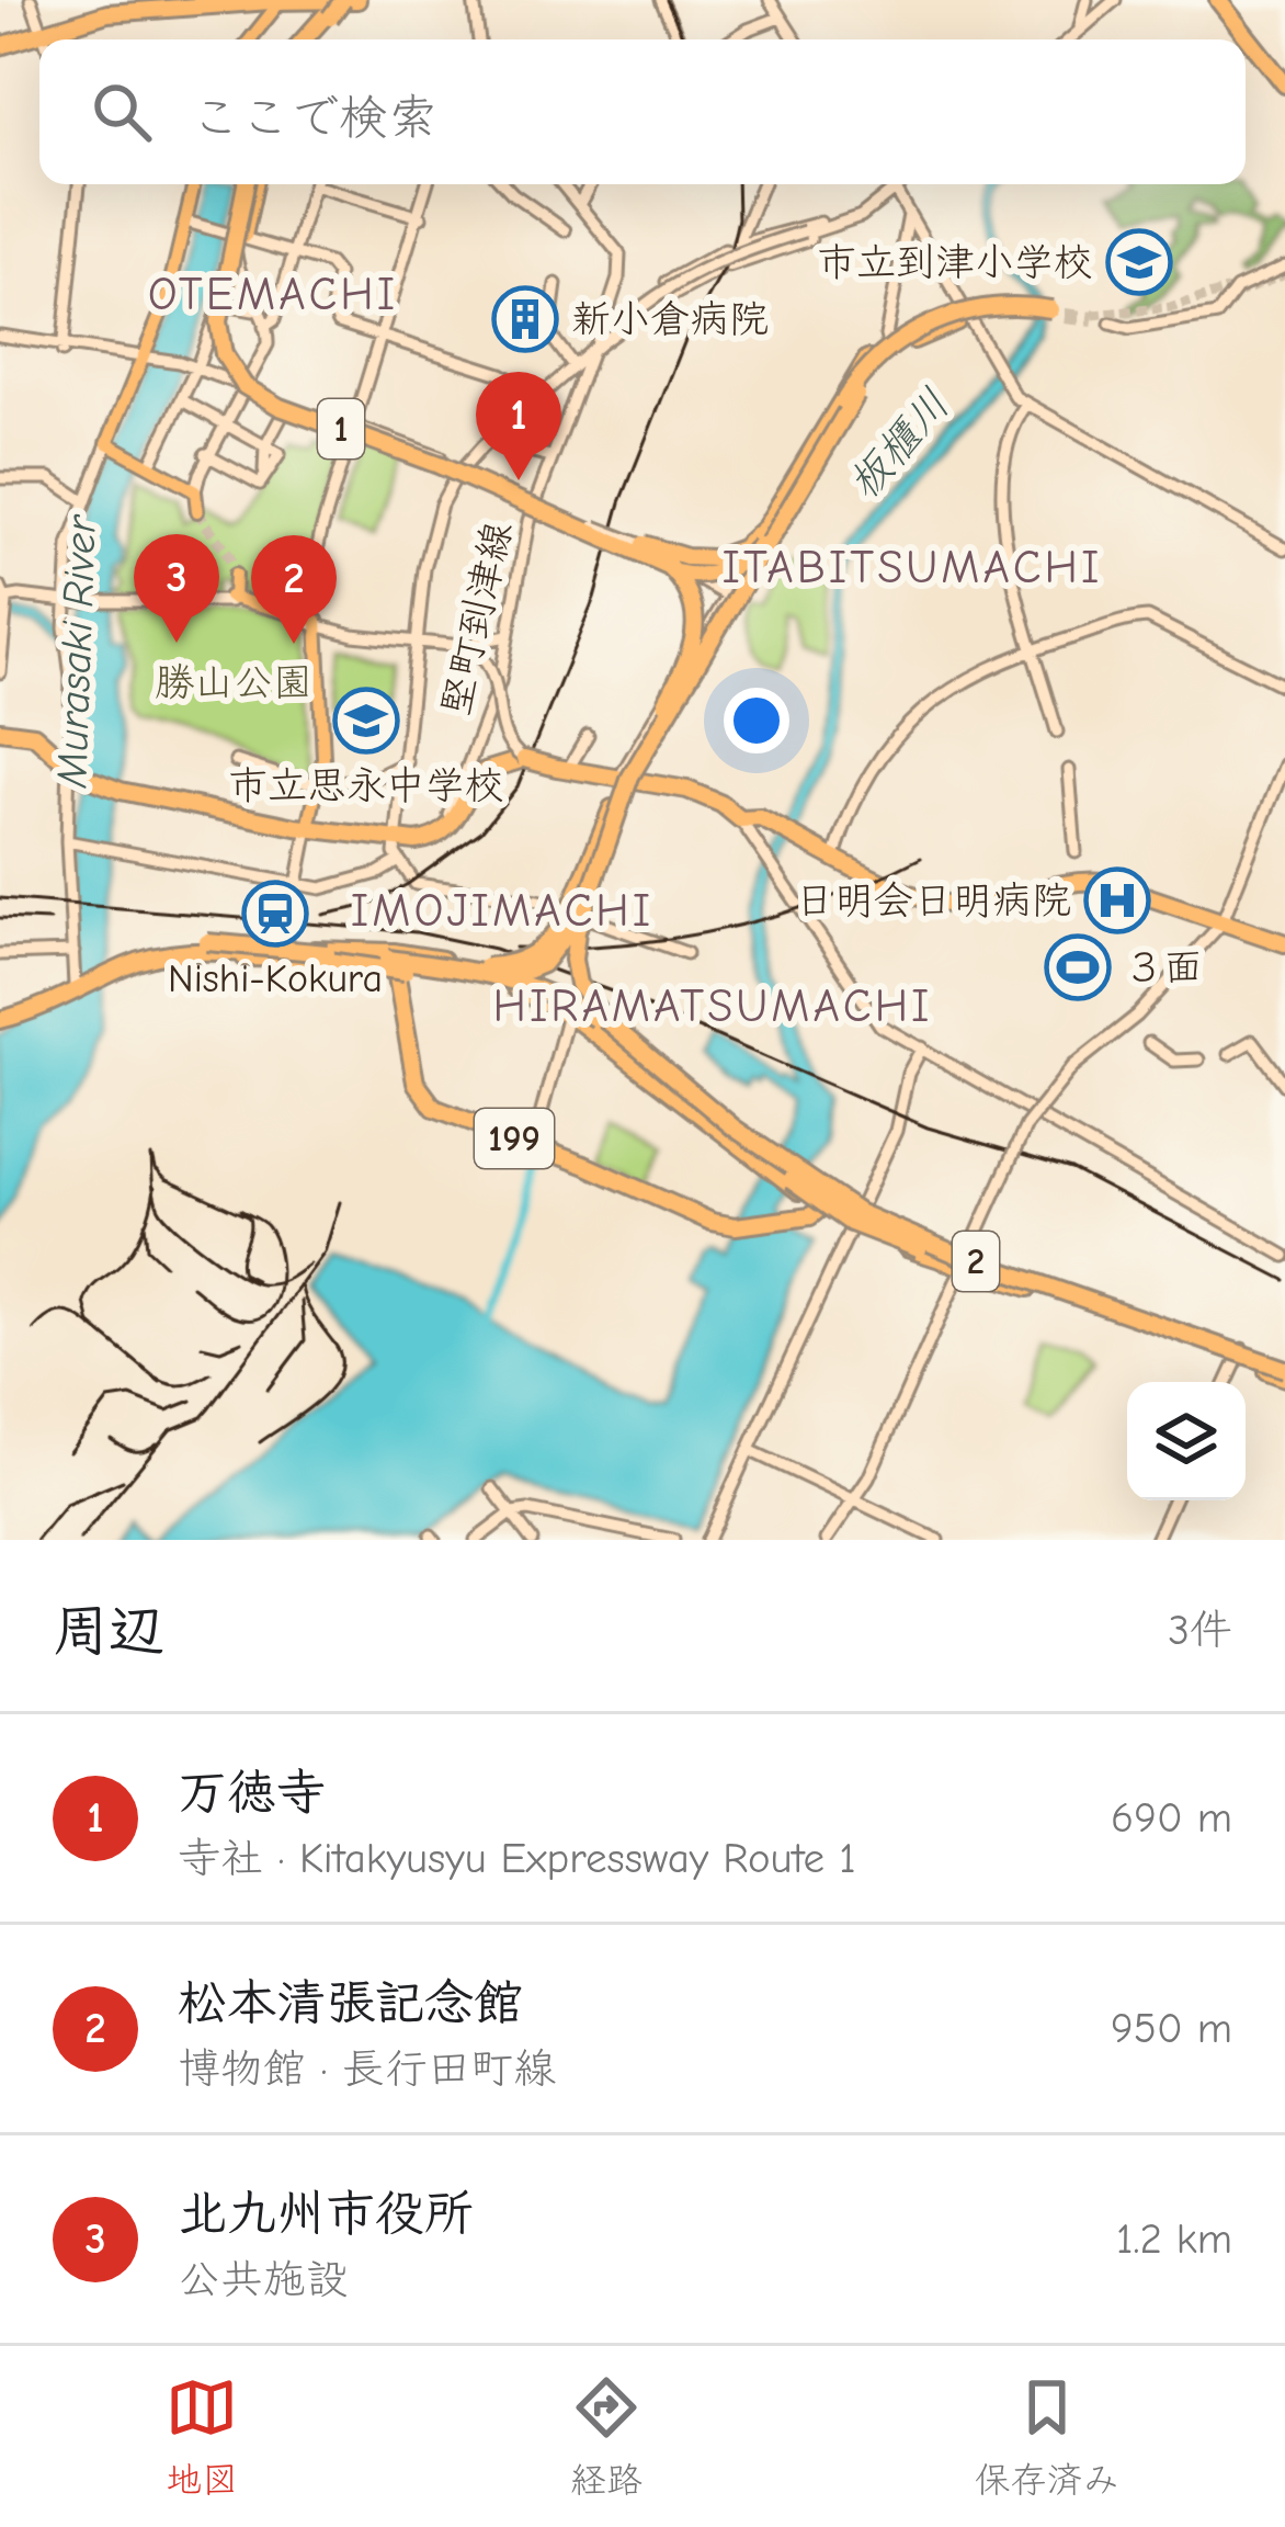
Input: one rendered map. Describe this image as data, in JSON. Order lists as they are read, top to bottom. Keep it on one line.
{"streets":{"highway":["1","199","2"],"street":["堅町到津線"]},"crossings":[["199","2"]],"districts":["OTEMACHI","ITABITSUMACHI","IMOJIMACHI","HIRAMATSUMACHI"],"water":["板櫃川","Murasaki River"],"parks":["勝山公園"],"places":{"school or university":["市立到津小学校","市立思永中学校"],"building":["新小倉病院"],"hospital":["日明会日明病院"],"station":["Nishi-Kokura"],"sports":["３面"]},"page":{"search":"ここで検索","pins":["1","3","2"],"heading":["周辺","3件"],"list":[{"mark":"1","name":"万徳寺","note":"寺社 · Kitakyusyu Expressway Route 1","value":"690 m"},{"mark":"2","name":"松本清張記念館","note":"博物館 · 長行田町線","value":"950 m"},{"mark":"3","name":"北九州市役所","note":"公共施設","value":"1.2 km"}],"nav":["地図","経路","保存済み"]}}
